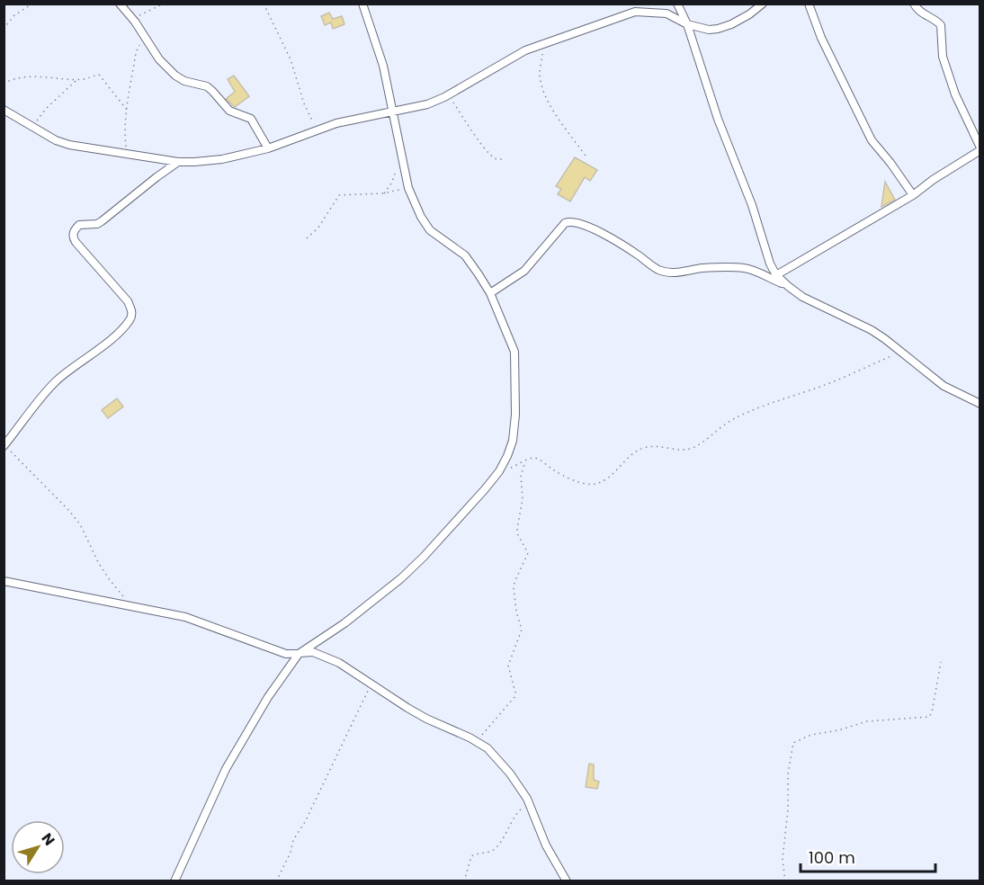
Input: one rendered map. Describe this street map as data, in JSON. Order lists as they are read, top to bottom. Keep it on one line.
{"scale_bar":"100 m","north":"top right"}
